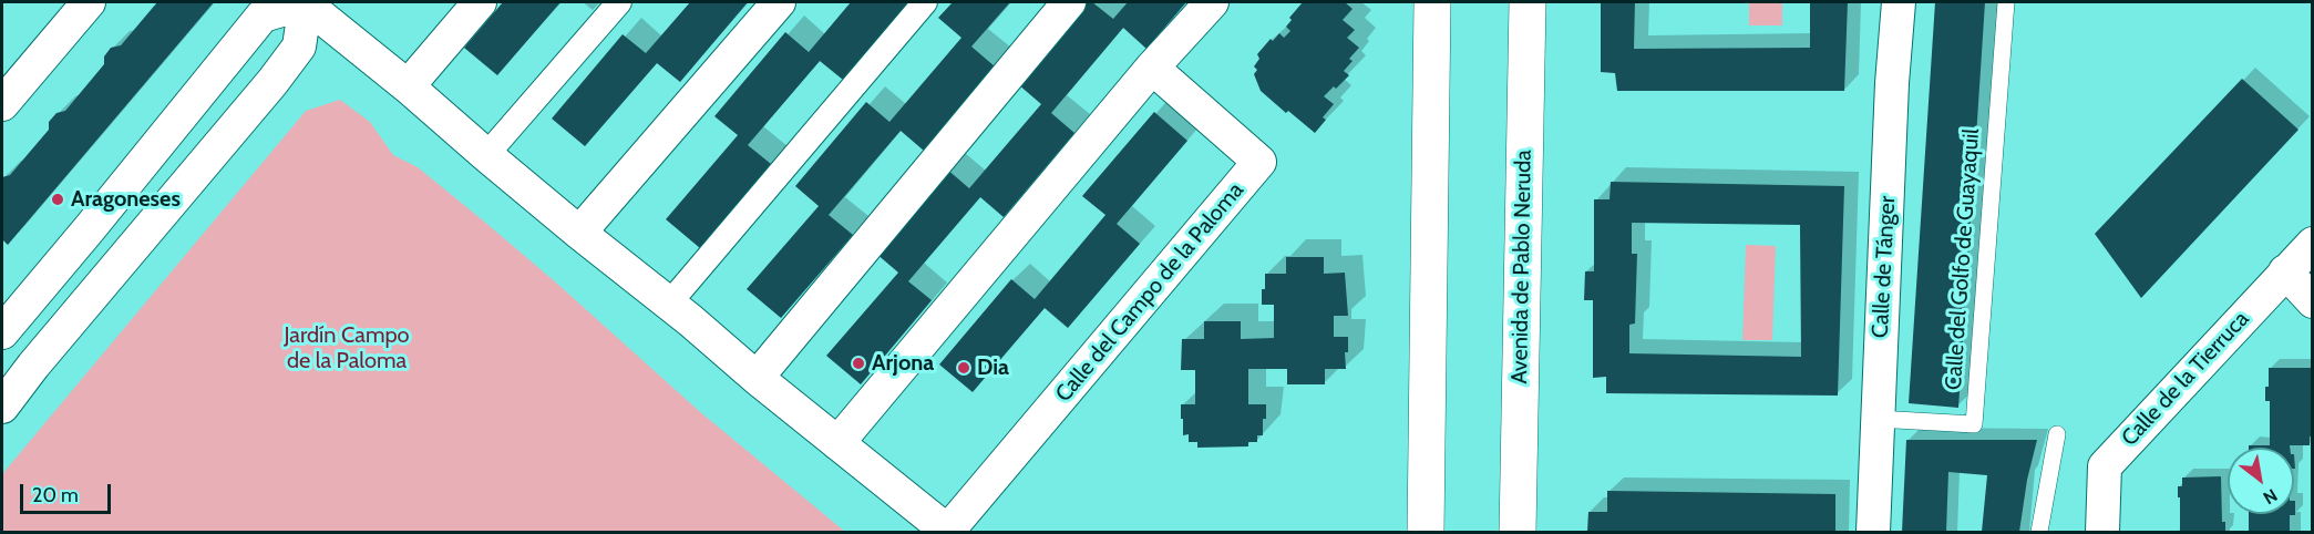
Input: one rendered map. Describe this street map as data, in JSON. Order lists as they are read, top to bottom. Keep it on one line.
{"streets":{"main road":["Avenida de Pablo Neruda"],"street":["Calle de Tánger","Calle del Campo de la Paloma","Calle de la Tierruca"],"lane":["Calle del Golfo de Guayaquil"]},"crossings":[["Calle del Golfo de Guayaquil","Calle de Tánger"]],"parks":["Jardín Campo de la Paloma"],"places":["Aragoneses","Arjona","Dia"],"scale_bar":"20 m","north":"bottom right"}
